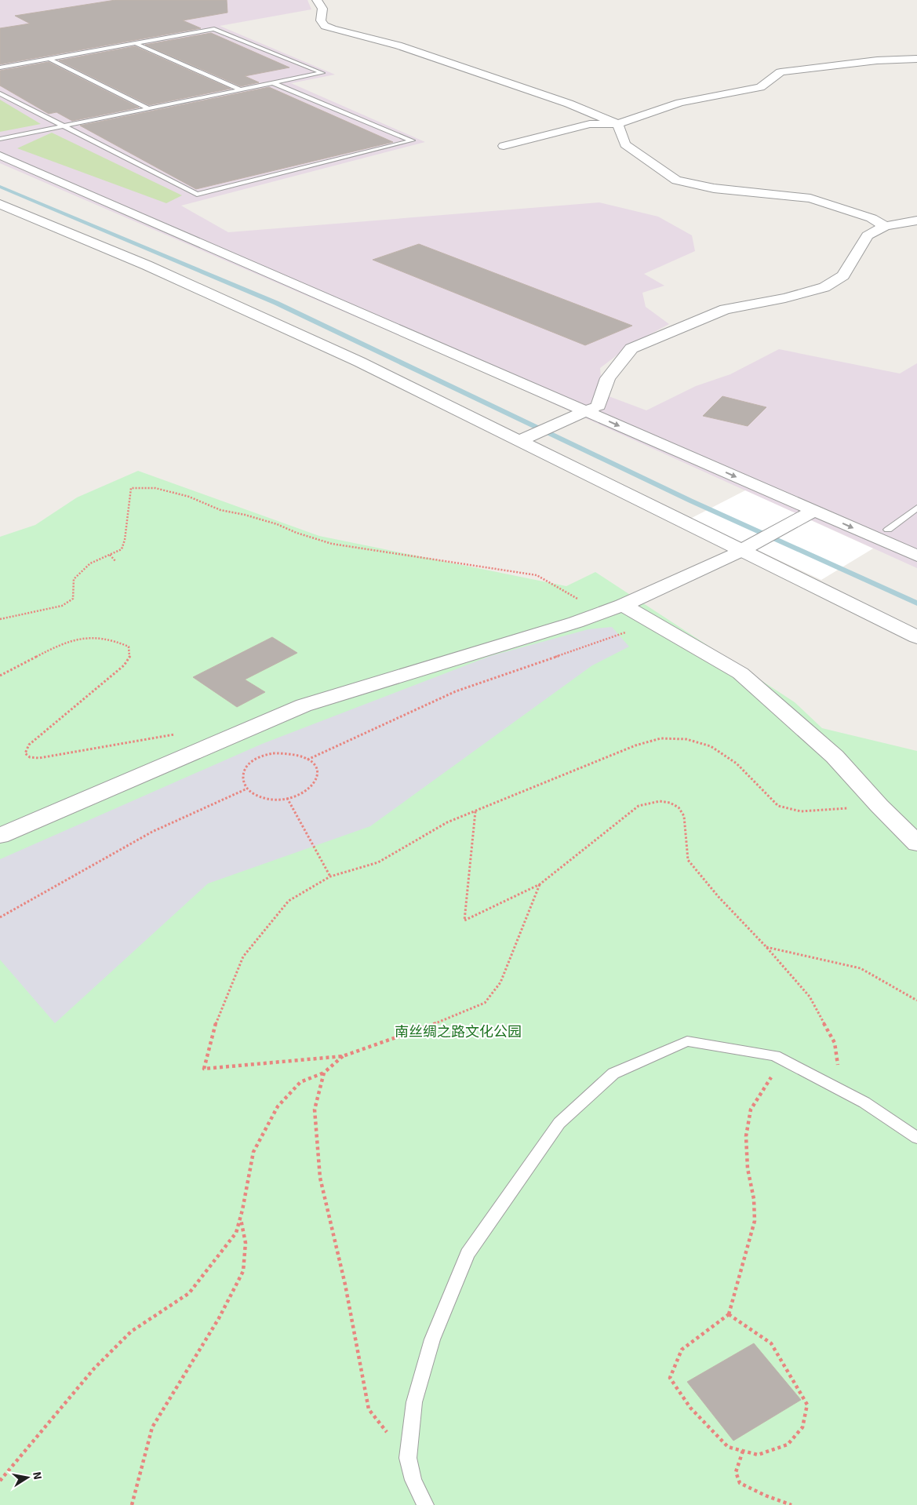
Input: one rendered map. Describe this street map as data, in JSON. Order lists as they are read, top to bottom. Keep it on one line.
{"parks":["南丝绸之路文化公园"],"north":"right"}
